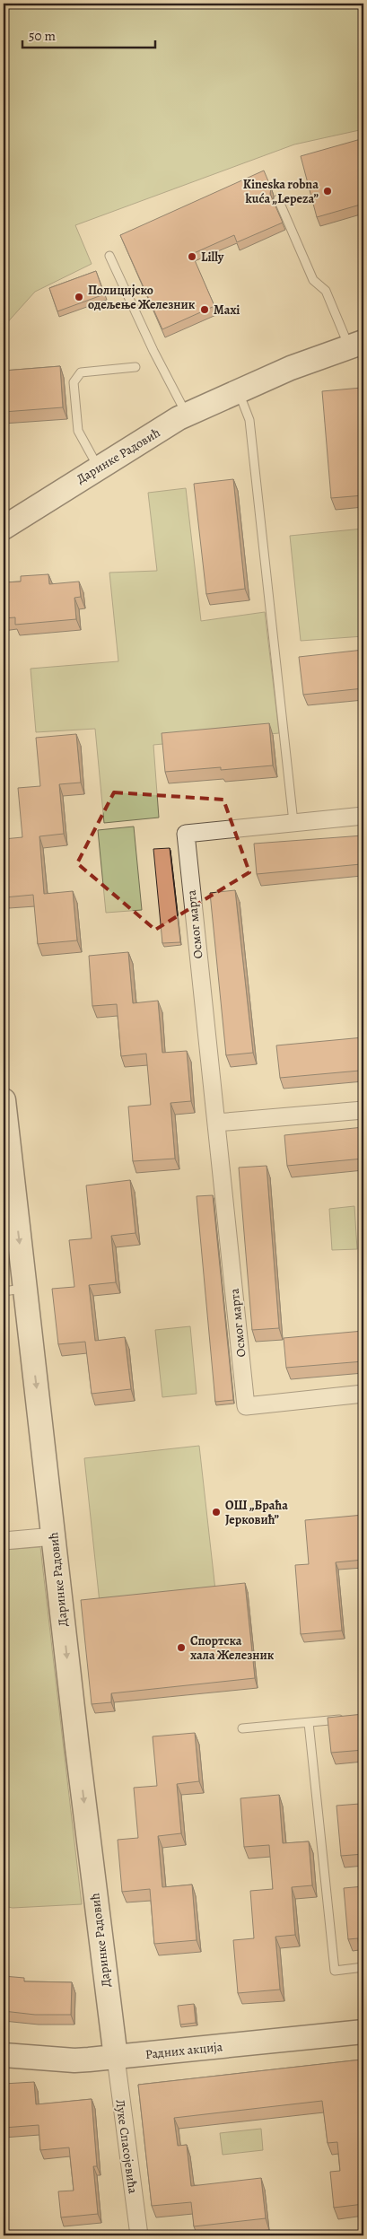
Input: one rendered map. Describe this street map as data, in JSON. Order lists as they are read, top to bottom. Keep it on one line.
{"streets":{"street":["Даринке Радовић","Осмог марта","Радних акција","Луке Спасојевића"]},"crossings":[["Даринке Радовић","Радних акција"],["Даринке Радовић","Луке Спасојевића"],["Радних акција","Луке Спасојевића"]],"one_way":["Даринке Радовић"],"places":["Kineska robna kuća „Lepeza”","Lilly","Полицијско одељење Железник","Maxi","ОШ „Браћа Јерковић”","Спортска хала Железник"],"scale_bar":"50 m"}
